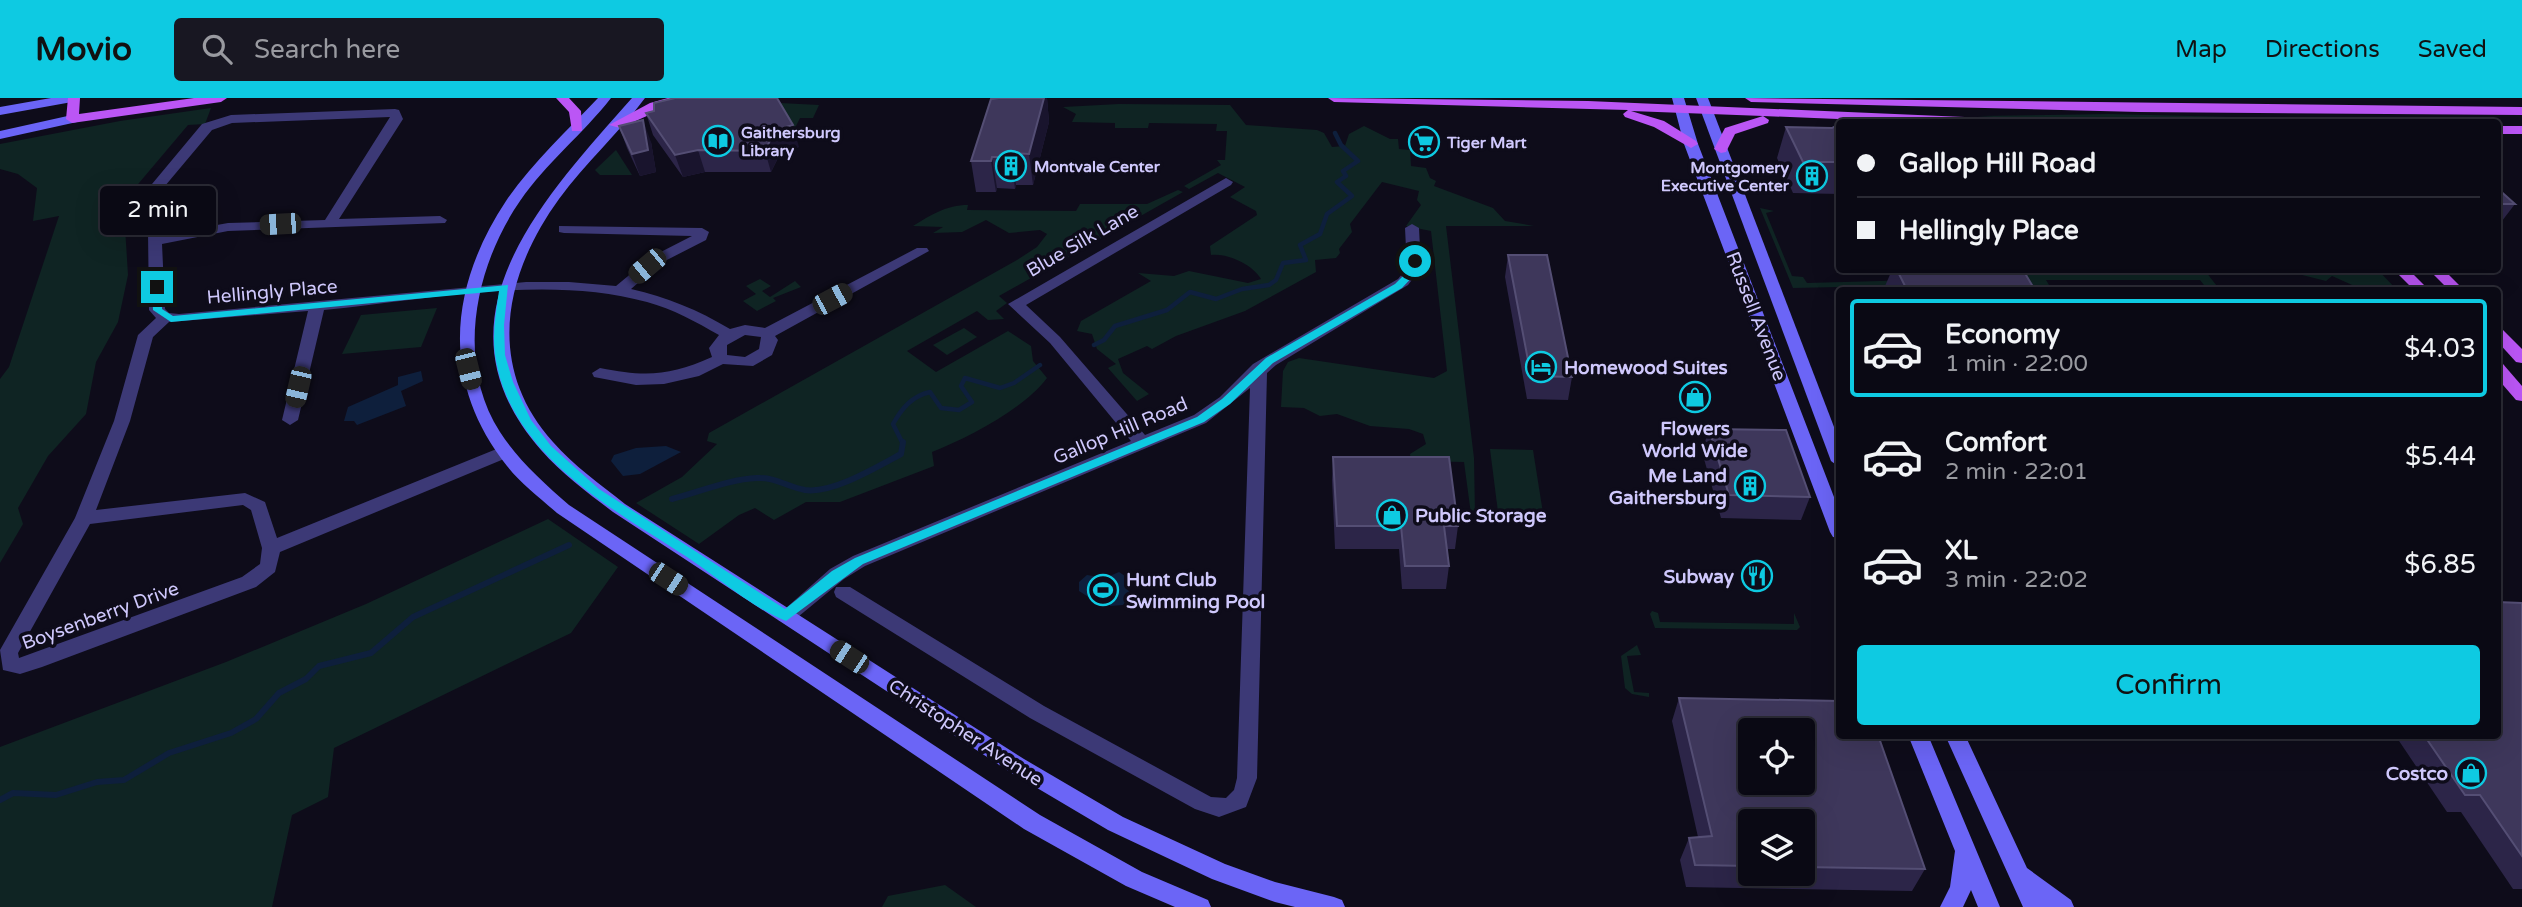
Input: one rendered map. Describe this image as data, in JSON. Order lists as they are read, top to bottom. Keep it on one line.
{"streets":{"street":["Blue Silk Lane","Hellingly Place","Russell Avenue","Gallop Hill Road","Boysenberry Drive","Christopher Avenue"]},"crossings":[["Blue Silk Lane","Gallop Hill Road"],["Hellingly Place","Boysenberry Drive"],["Hellingly Place","Christopher Avenue"],["Gallop Hill Road","Christopher Avenue"]],"places":{"library":["Gaithersburg Library"],"supermarket":["Tiger Mart"],"building":["Montvale Center","Montgomery Executive Center","Me Land Gaithersburg"],"hotel":["Homewood Suites"],"shop":["Flowers World Wide","Public Storage","Costco"],"restaurant":["Subway"],"sports":["Hunt Club Swimming Pool"]},"page":{"header":"Movio","search":"Search here","nav":["Map","Directions","Saved"],"banner":["Gallop Hill Road","Hellingly Place"],"bubble":"2 min","list":[{"name":"Economy","note":"1 min · 22:00","value":"$4.03"},{"name":"Comfort","note":"2 min · 22:01","value":"$5.44"},{"name":"XL","note":"3 min · 22:02","value":"$6.85"}],"buttons":"Confirm"}}
